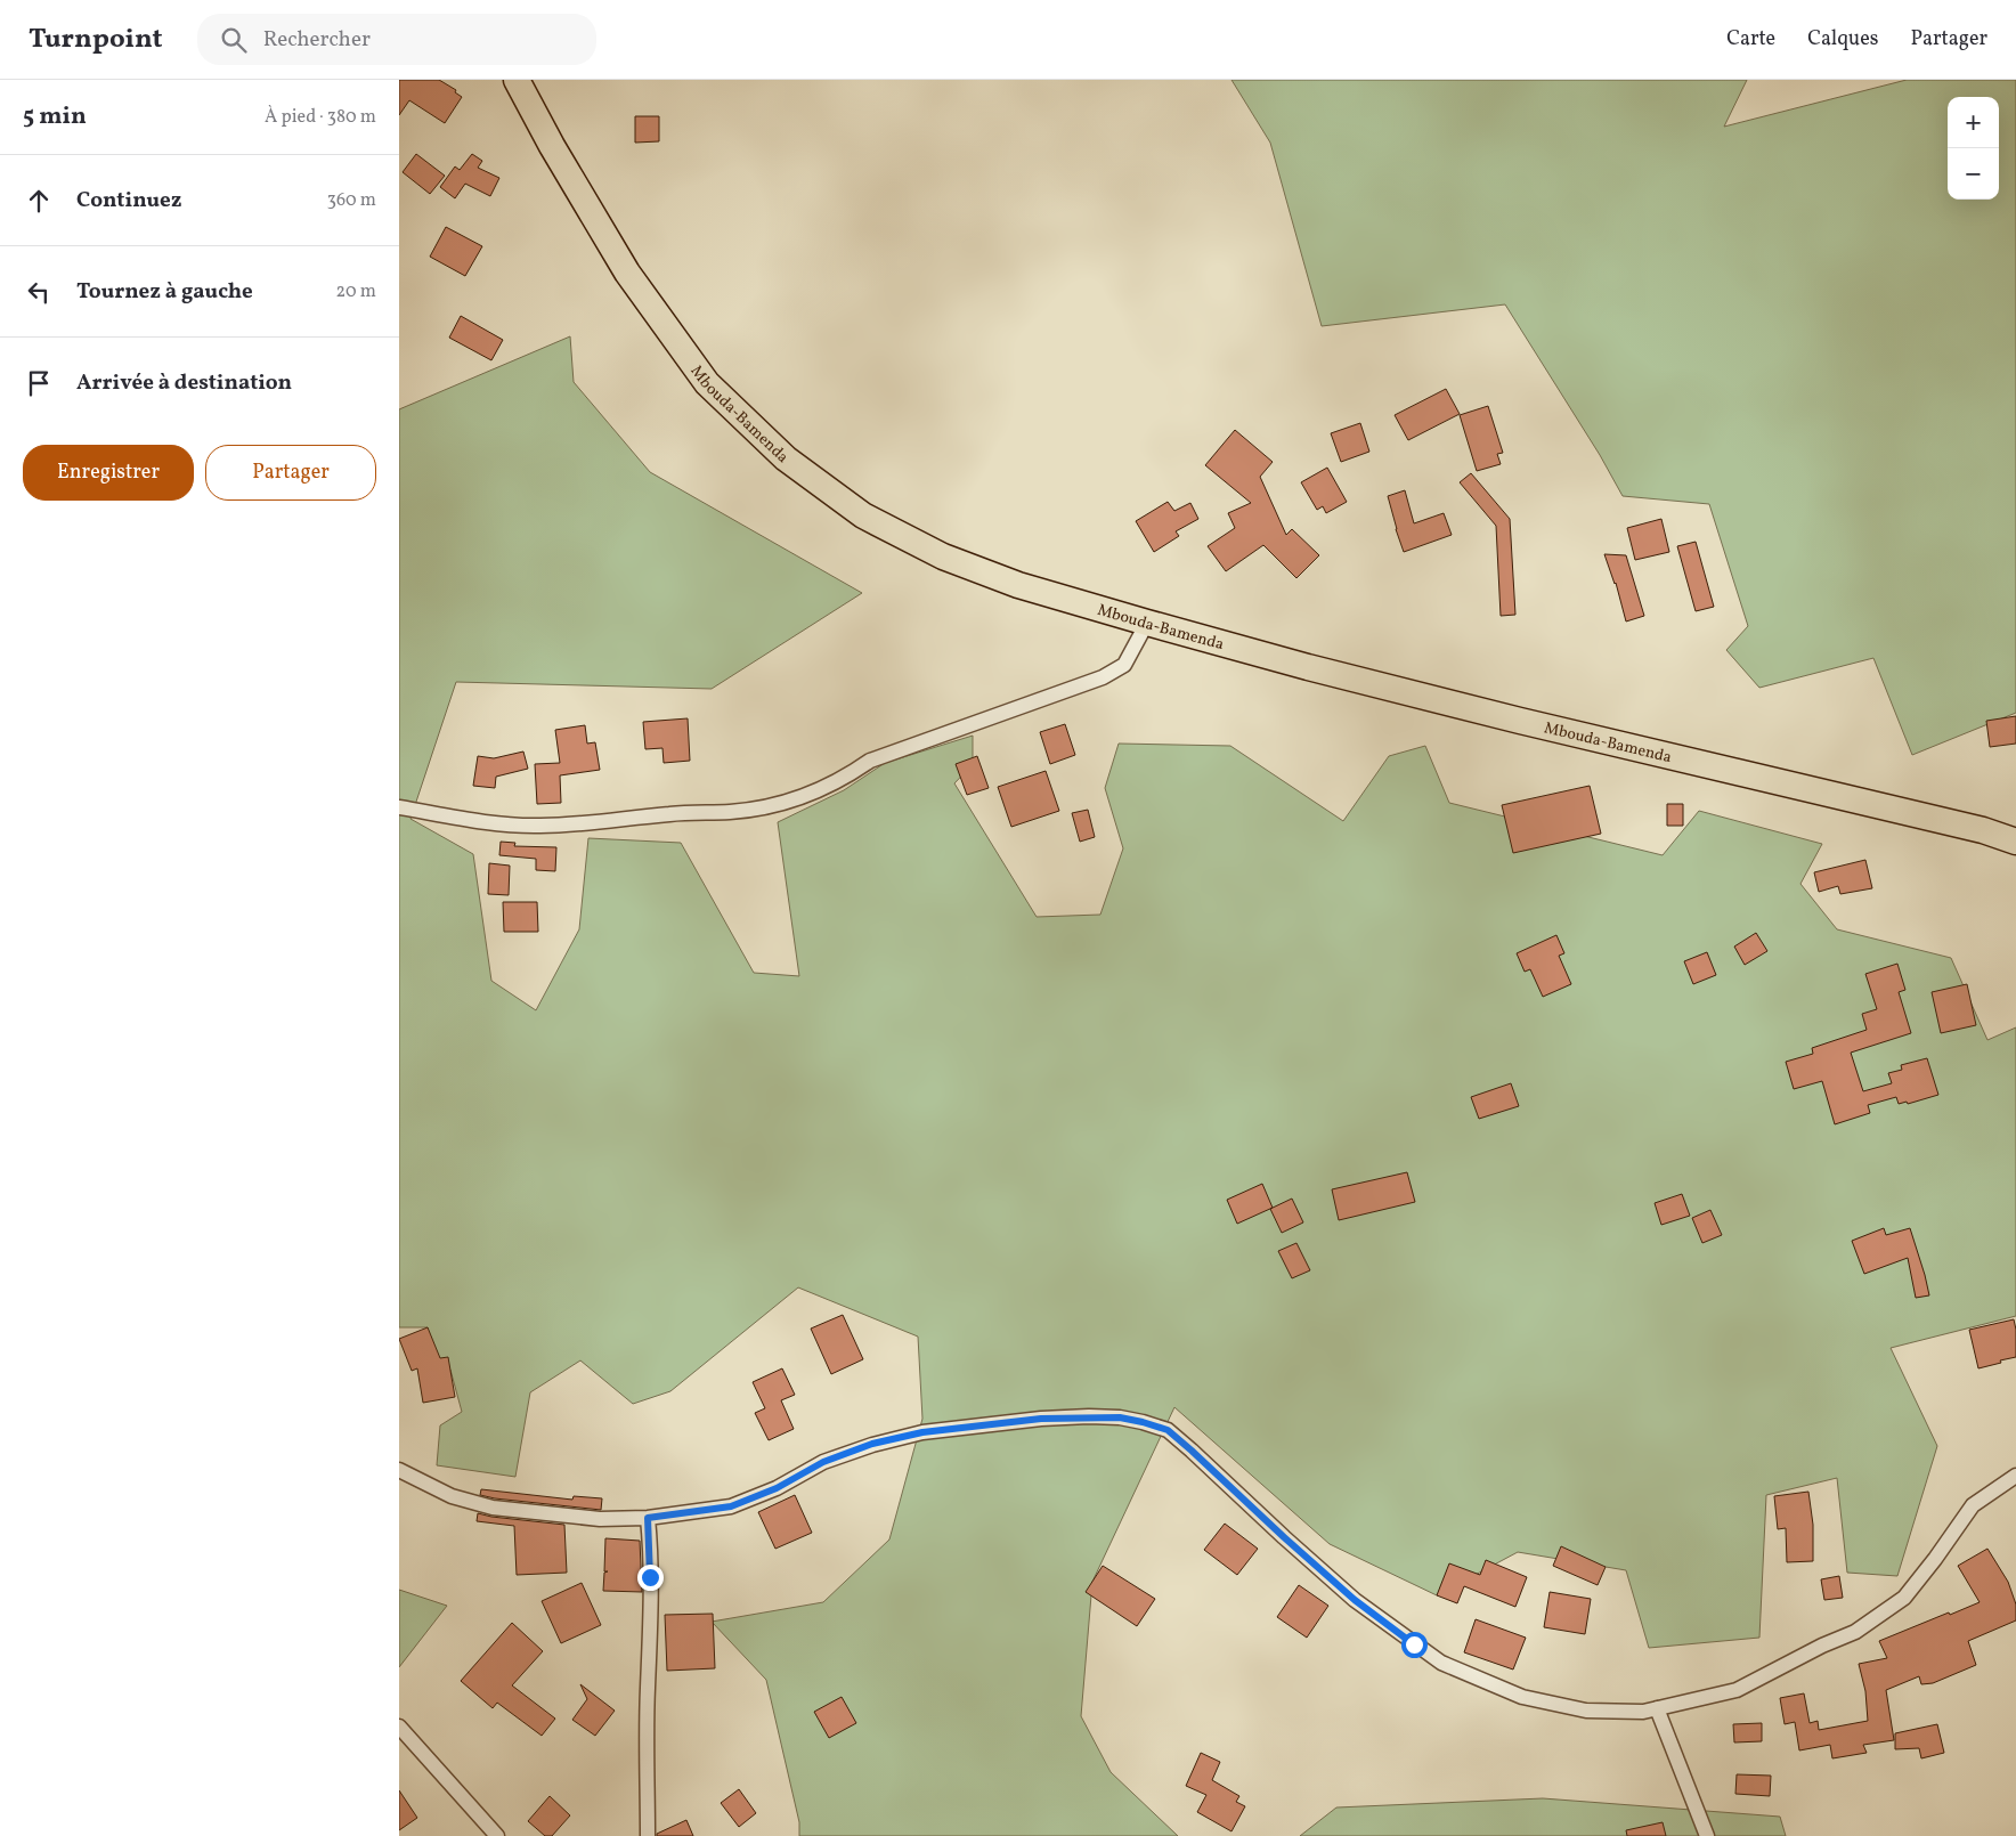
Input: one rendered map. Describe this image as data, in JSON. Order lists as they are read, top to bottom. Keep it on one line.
{"streets":{"highway":["Mbouda-Bamenda"]},"page":{"header":"Turnpoint","search":"Rechercher","nav":["Carte","Calques","Partager"],"heading":["5 min","À pied · 380 m"],"map_buttons":["+","−"],"list":[["Continuez","360 m"],["Tournez à gauche","20 m"],"Arrivée à destination"],"buttons":["Enregistrer","Partager"]}}
